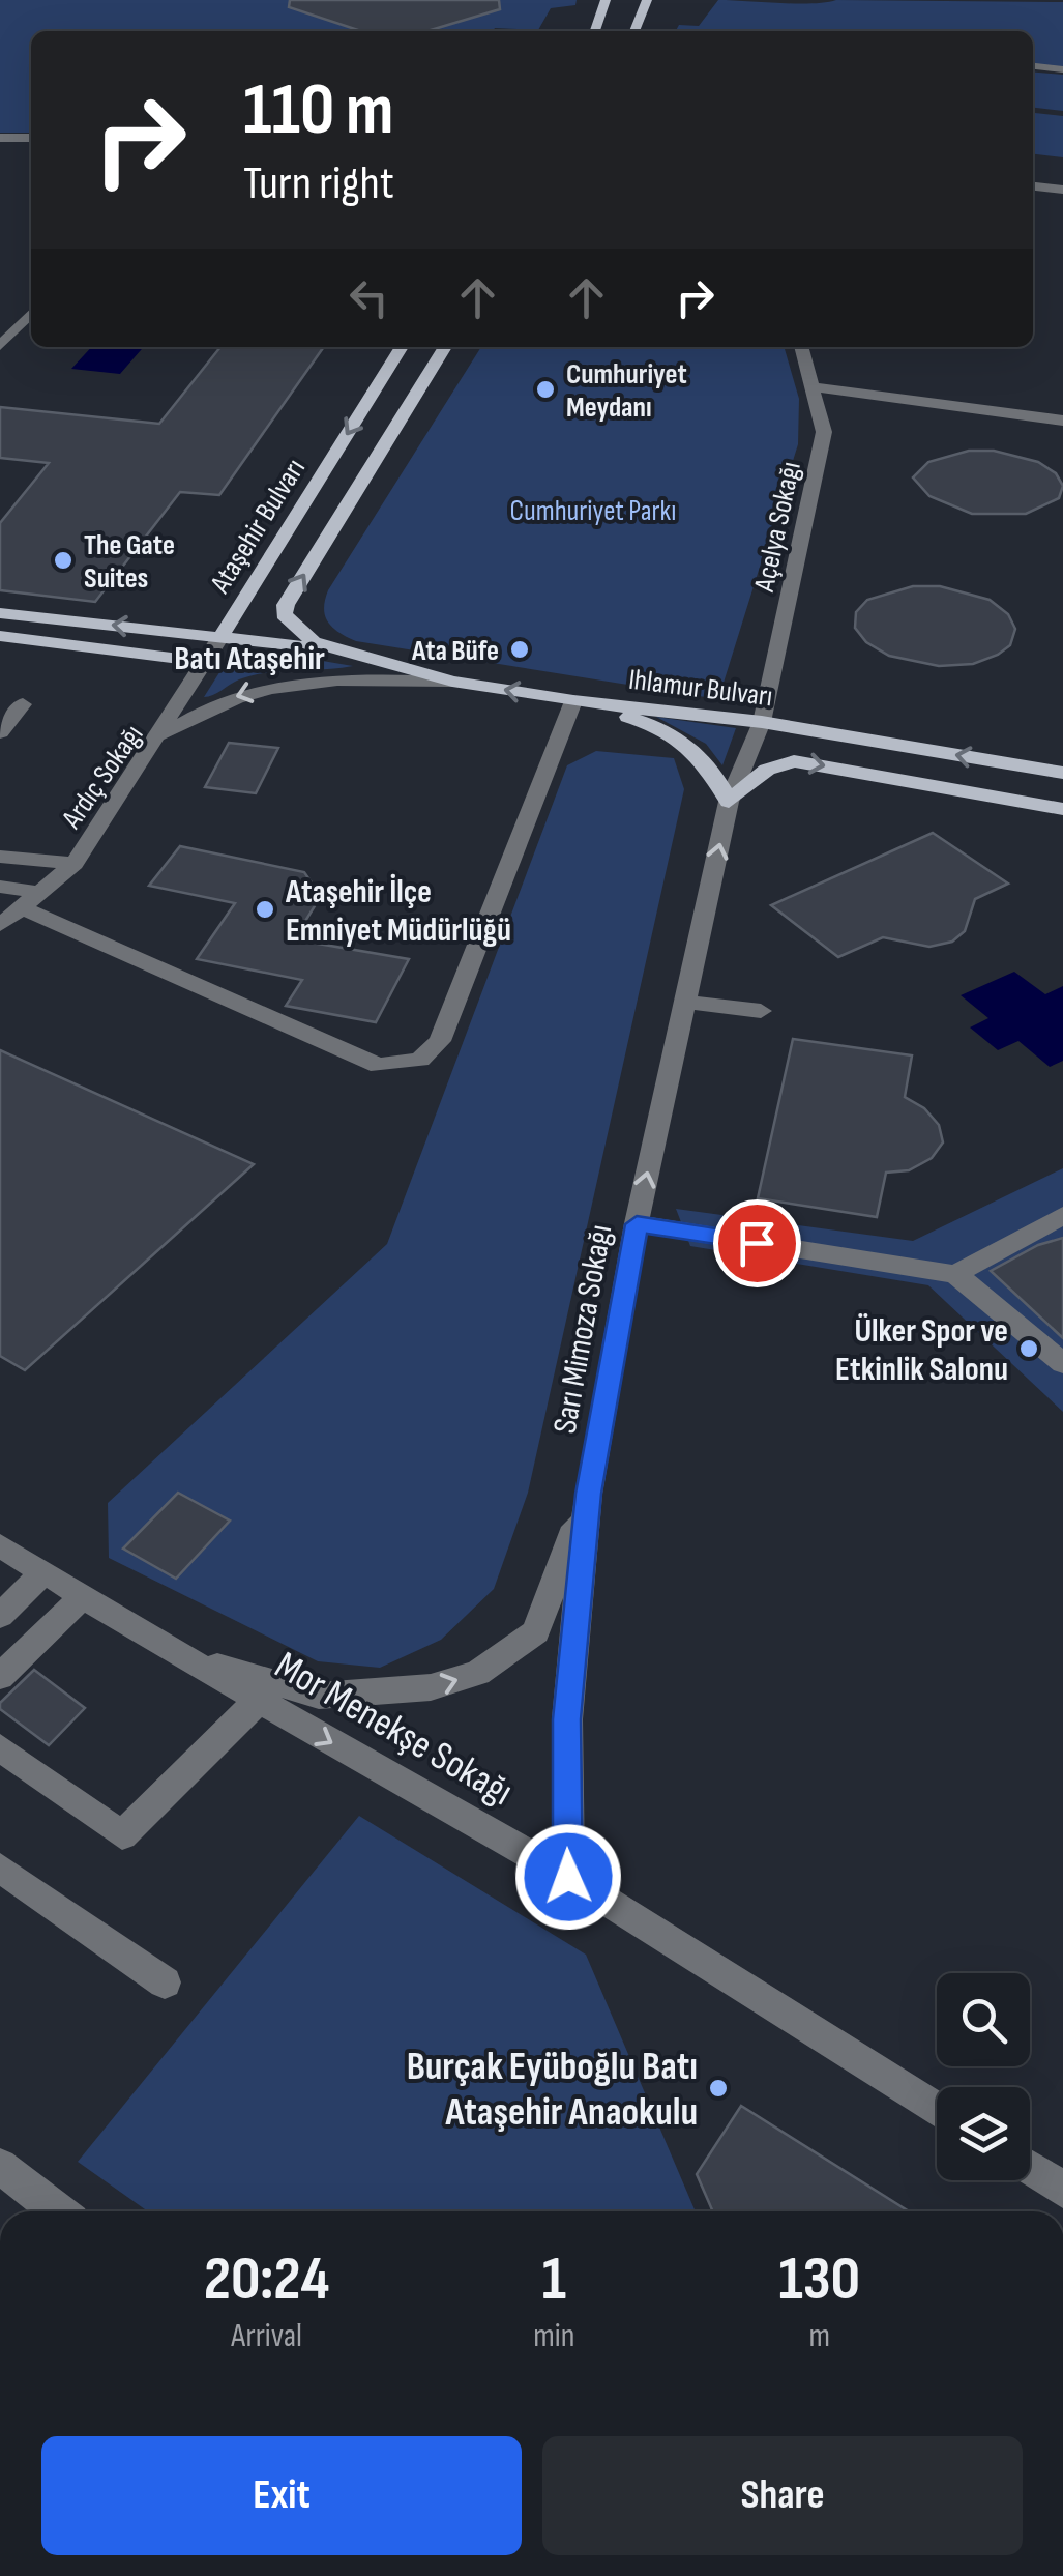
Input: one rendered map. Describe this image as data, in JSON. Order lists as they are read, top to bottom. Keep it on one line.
{"streets":{"main road":["Ataşehir Bulvarı","Ihlamur Bulvarı"],"street":["Açelya Sokağı","Ardıç Sokağı","Sarı Mimoza Sokağı","Mor Menekşe Sokağı"]},"crossings":[["Ataşehir Bulvarı","Ihlamur Bulvarı"],["Ataşehir Bulvarı","Ardıç Sokağı"],["Açelya Sokağı","Ihlamur Bulvarı"],["Açelya Sokağı","Sarı Mimoza Sokağı"],["Ihlamur Bulvarı","Ardıç Sokağı"],["Sarı Mimoza Sokağı","Mor Menekşe Sokağı"]],"one_way":["Ardıç Sokağı","Sarı Mimoza Sokağı"],"districts":["Batı Ataşehir"],"parks":["Cumhuriyet Parkı"],"places":["Cumhuriyet Meydanı","The Gate Suites","Ata Büfe","Ataşehir İlçe Emniyet Müdürlüğü","Ülker Spor ve Etkinlik Salonu","Burçak Eyüboğlu Batı Ataşehir Anaokulu"],"page":{"turn":["110 m","Turn right"],"eta":["20:24","Arrival","1","min","130","m"],"buttons":["Exit","Share"]}}
